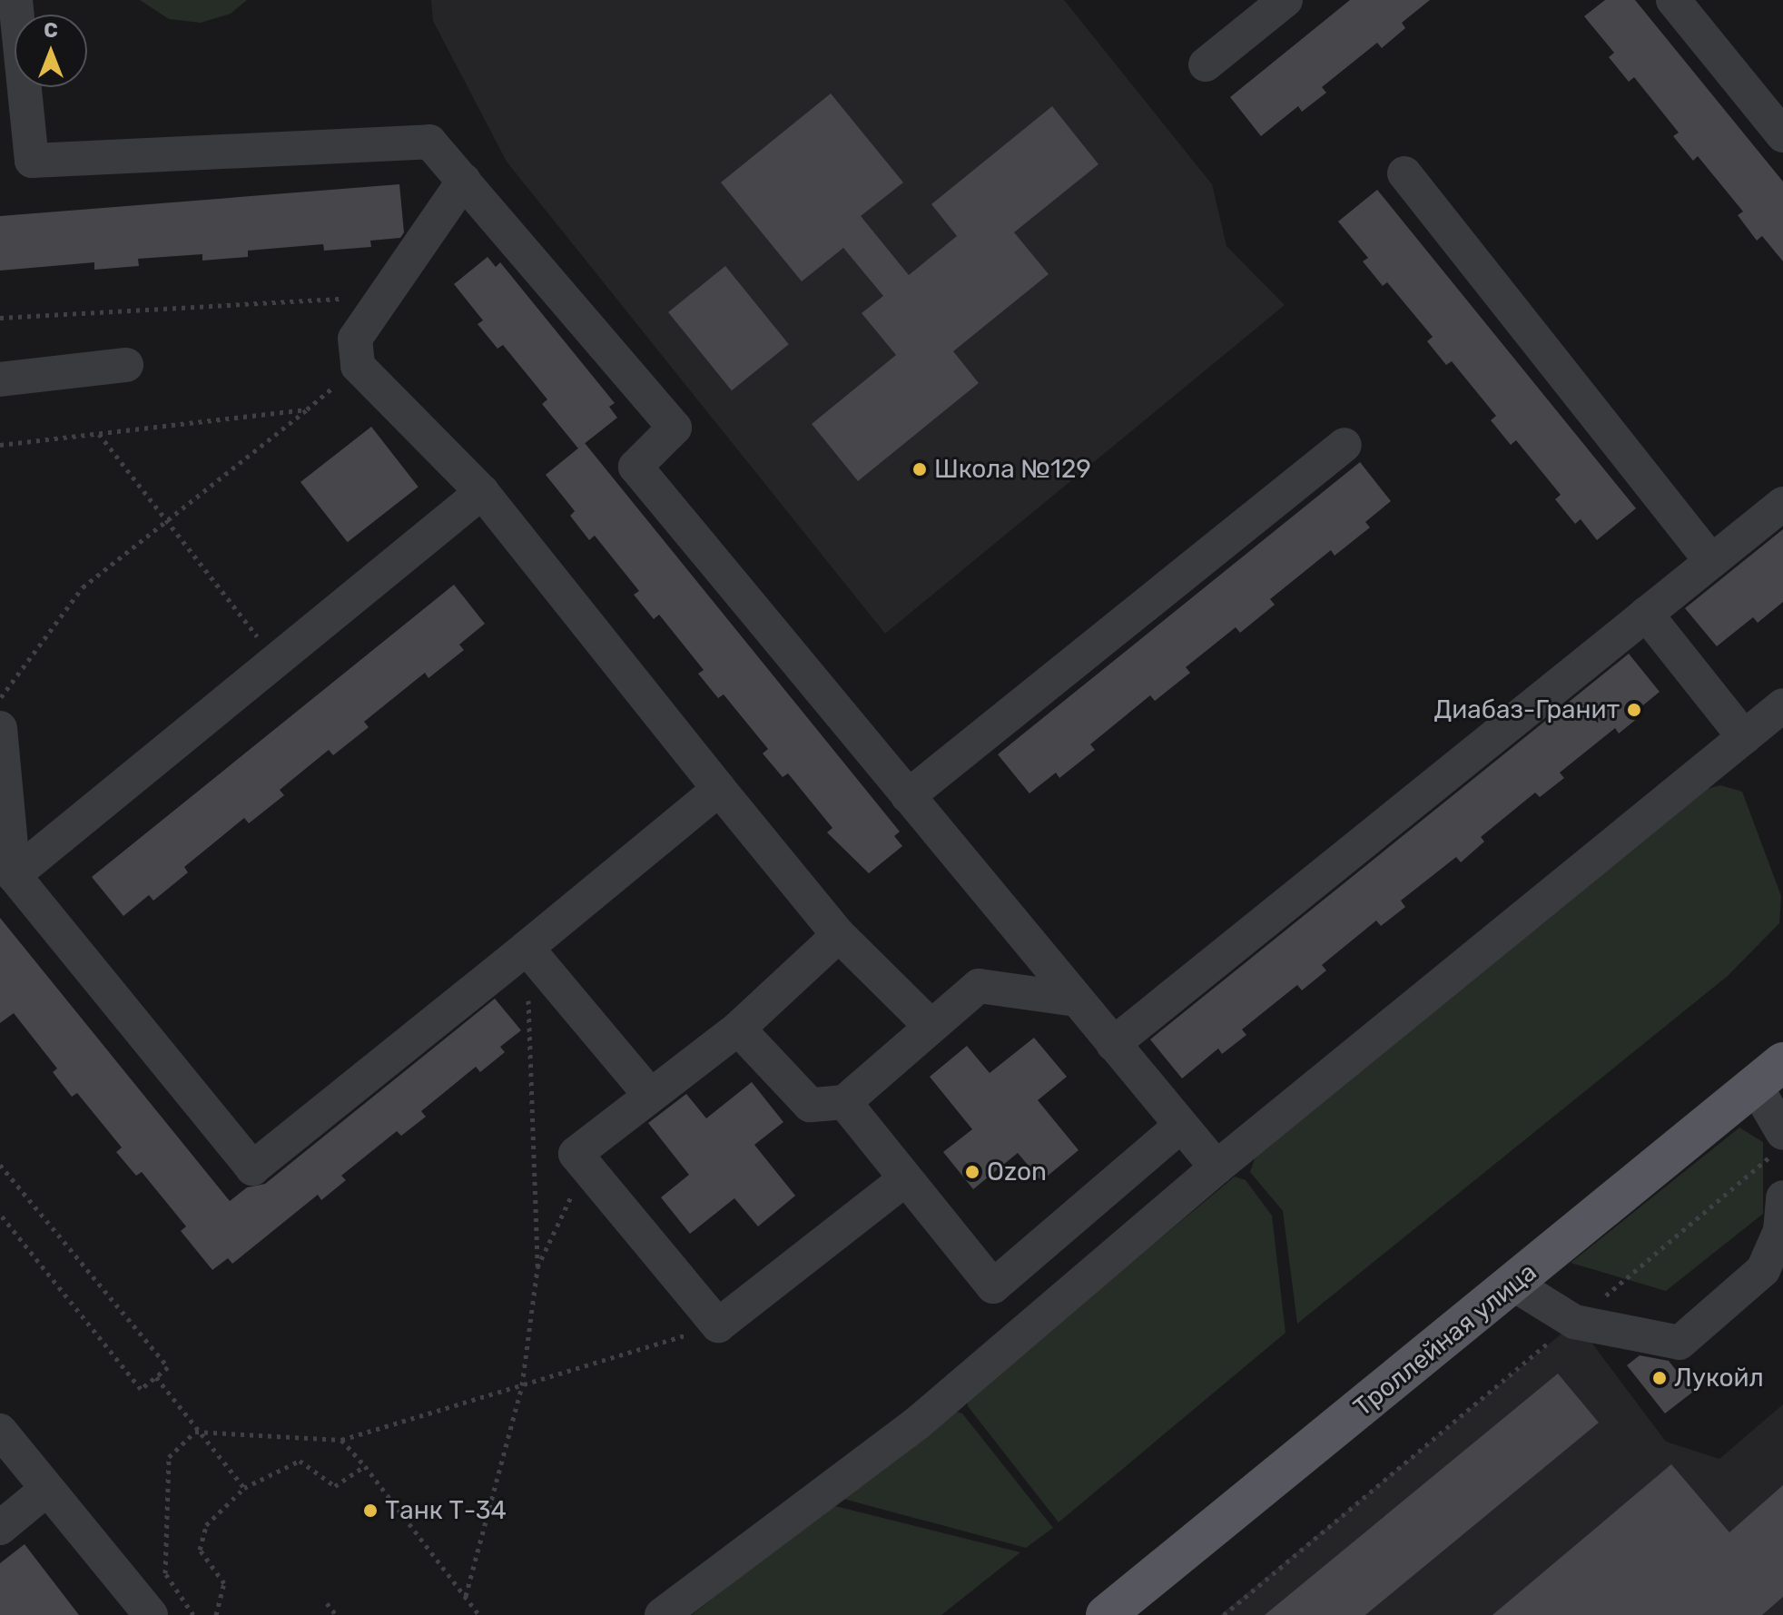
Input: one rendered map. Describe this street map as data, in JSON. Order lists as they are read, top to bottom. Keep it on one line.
{"streets":{"main road":["Троллейная улица"]},"places":["Школа №129","Диабаз-Гранит","Ozon","Лукойл","Танк Т-34"],"north":"top"}
